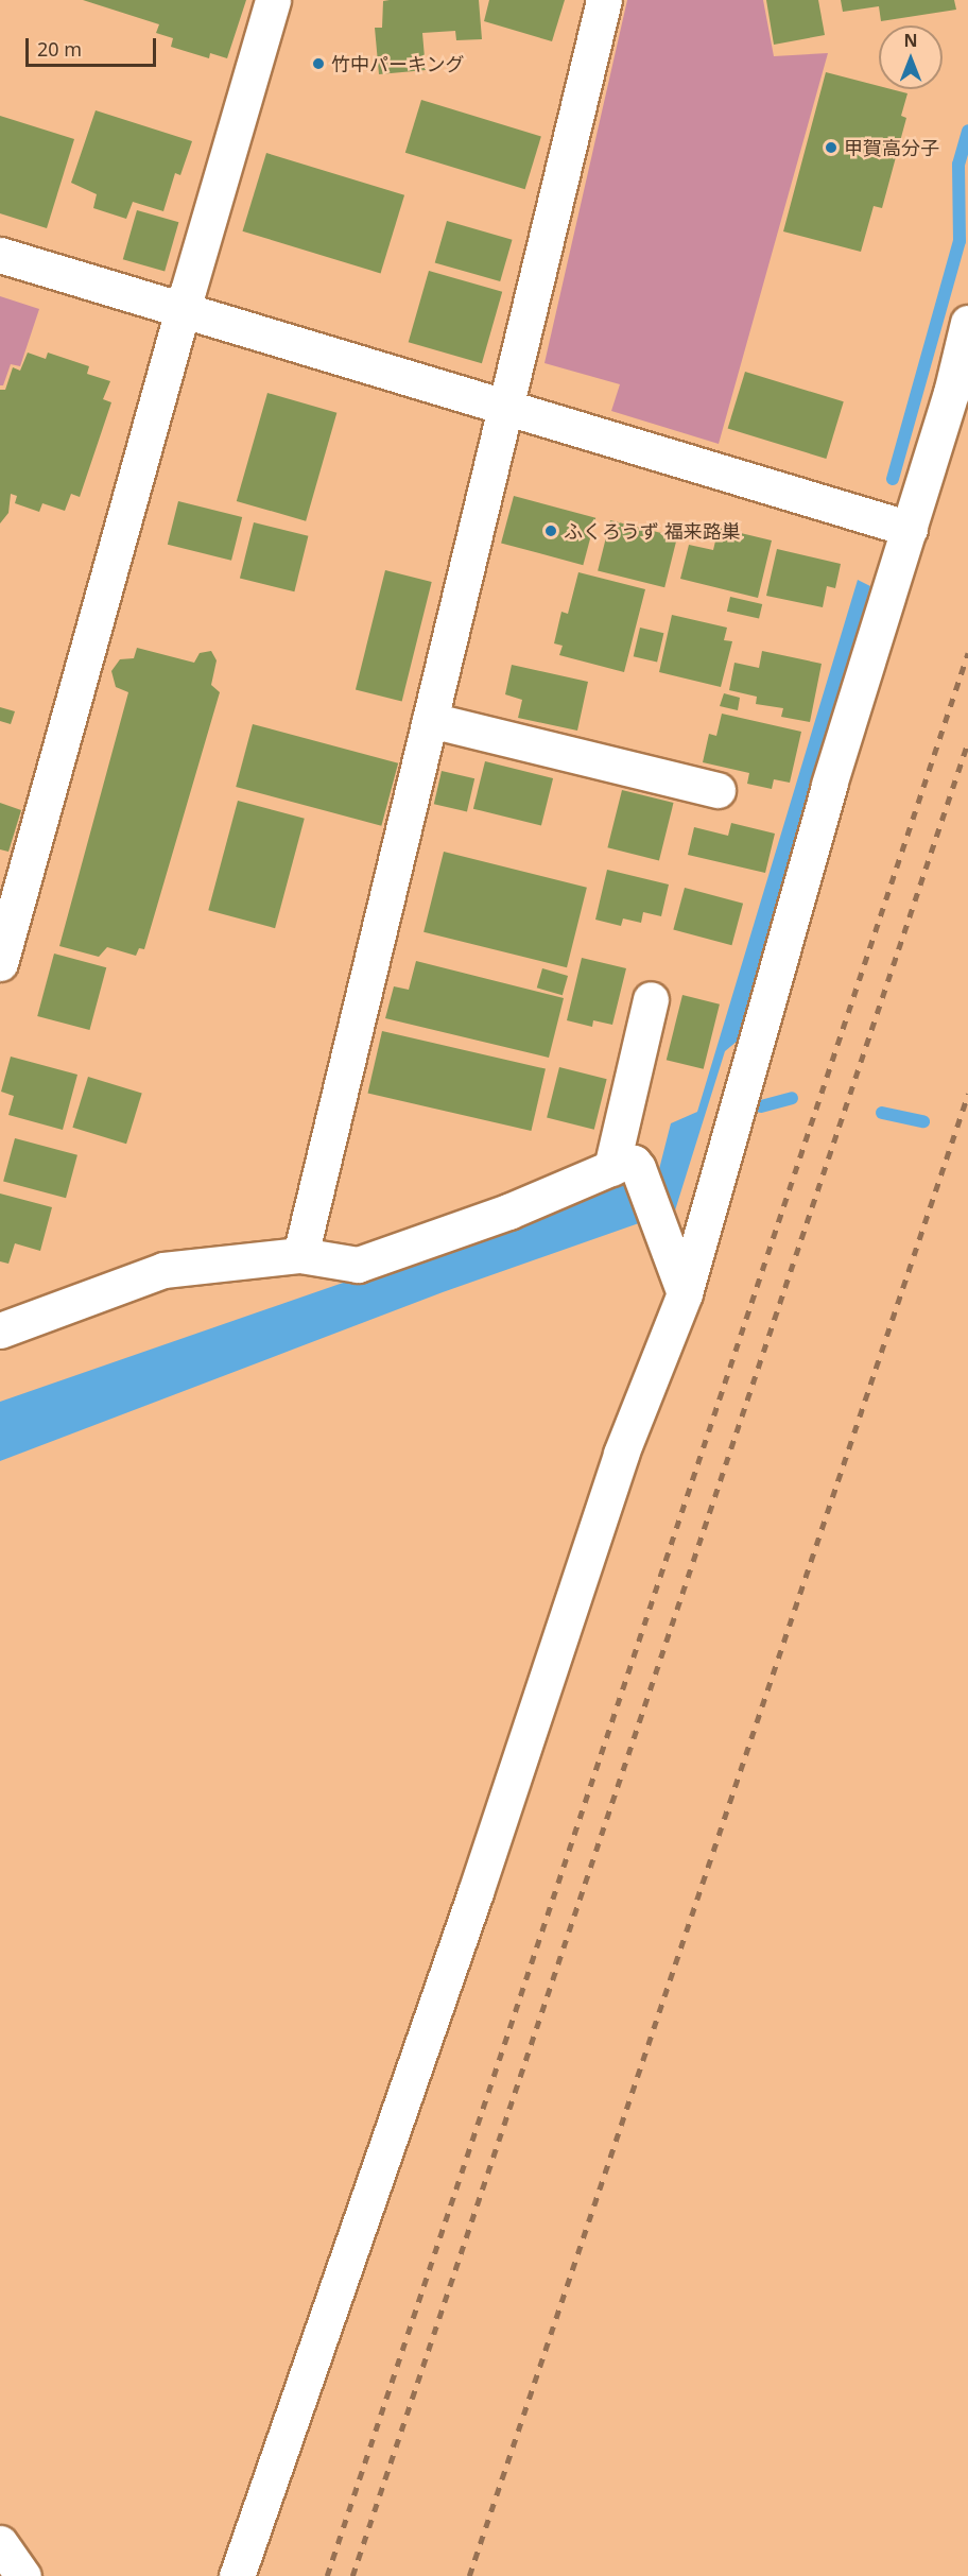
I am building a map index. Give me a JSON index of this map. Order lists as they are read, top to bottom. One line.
{"places":["竹中パーキング","甲賀高分子","ふくろうず 福来路巣"],"scale_bar":"20 m","north":"top"}
